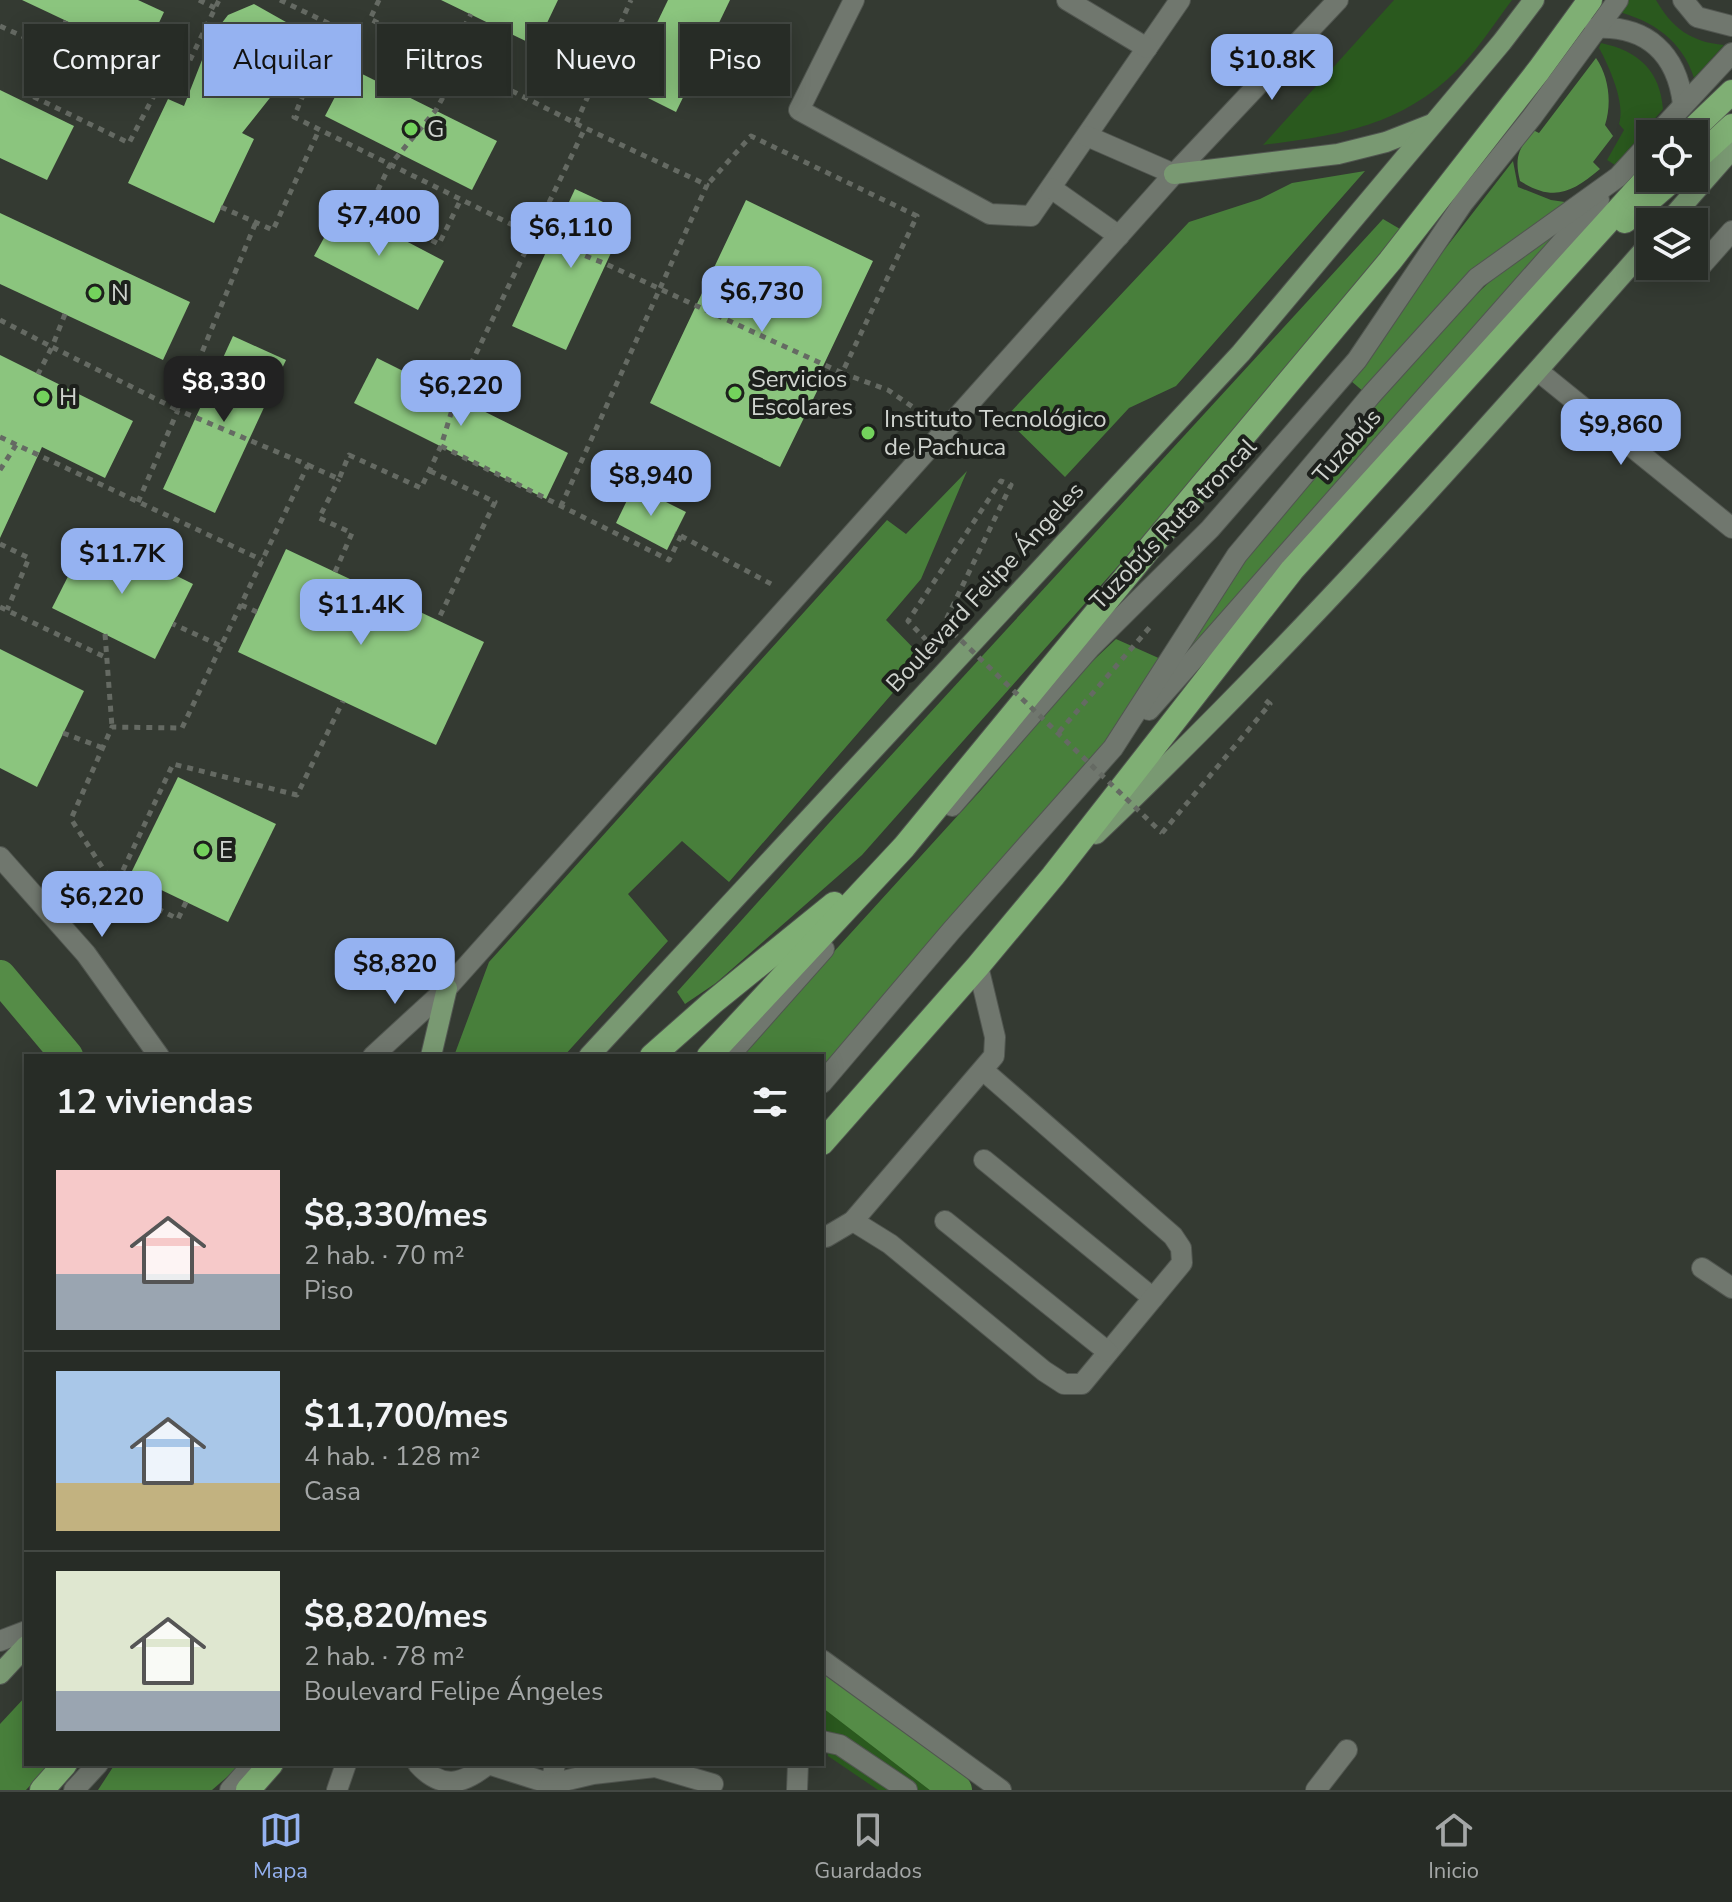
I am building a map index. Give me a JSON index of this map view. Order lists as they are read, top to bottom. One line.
{"streets":{"main road":["Boulevard Felipe Ángeles"],"street":["Tuzobús","Tuzobús Ruta troncal"]},"places":["G","N","Servicios Escolares","H","Instituto Tecnológico de Pachuca","E"],"page":{"chip":["Comprar","Alquilar","Filtros","Nuevo","Piso"],"price":["$10.8K","$7,400","$6,110","$6,730","$8,330","$6,220","$9,860","$8,940","$11.7K","$11.4K","$6,220","$8,820"],"heading":"12 viviendas","list":[{"name":"$8,330/mes","note":"2 hab. · 70 m² · Piso"},{"name":"$11,700/mes","note":"4 hab. · 128 m² · Casa"},{"name":"$8,820/mes","note":"2 hab. · 78 m² · Boulevard Felipe Ángeles"}],"tabs":["Mapa","Guardados","Inicio"]}}
